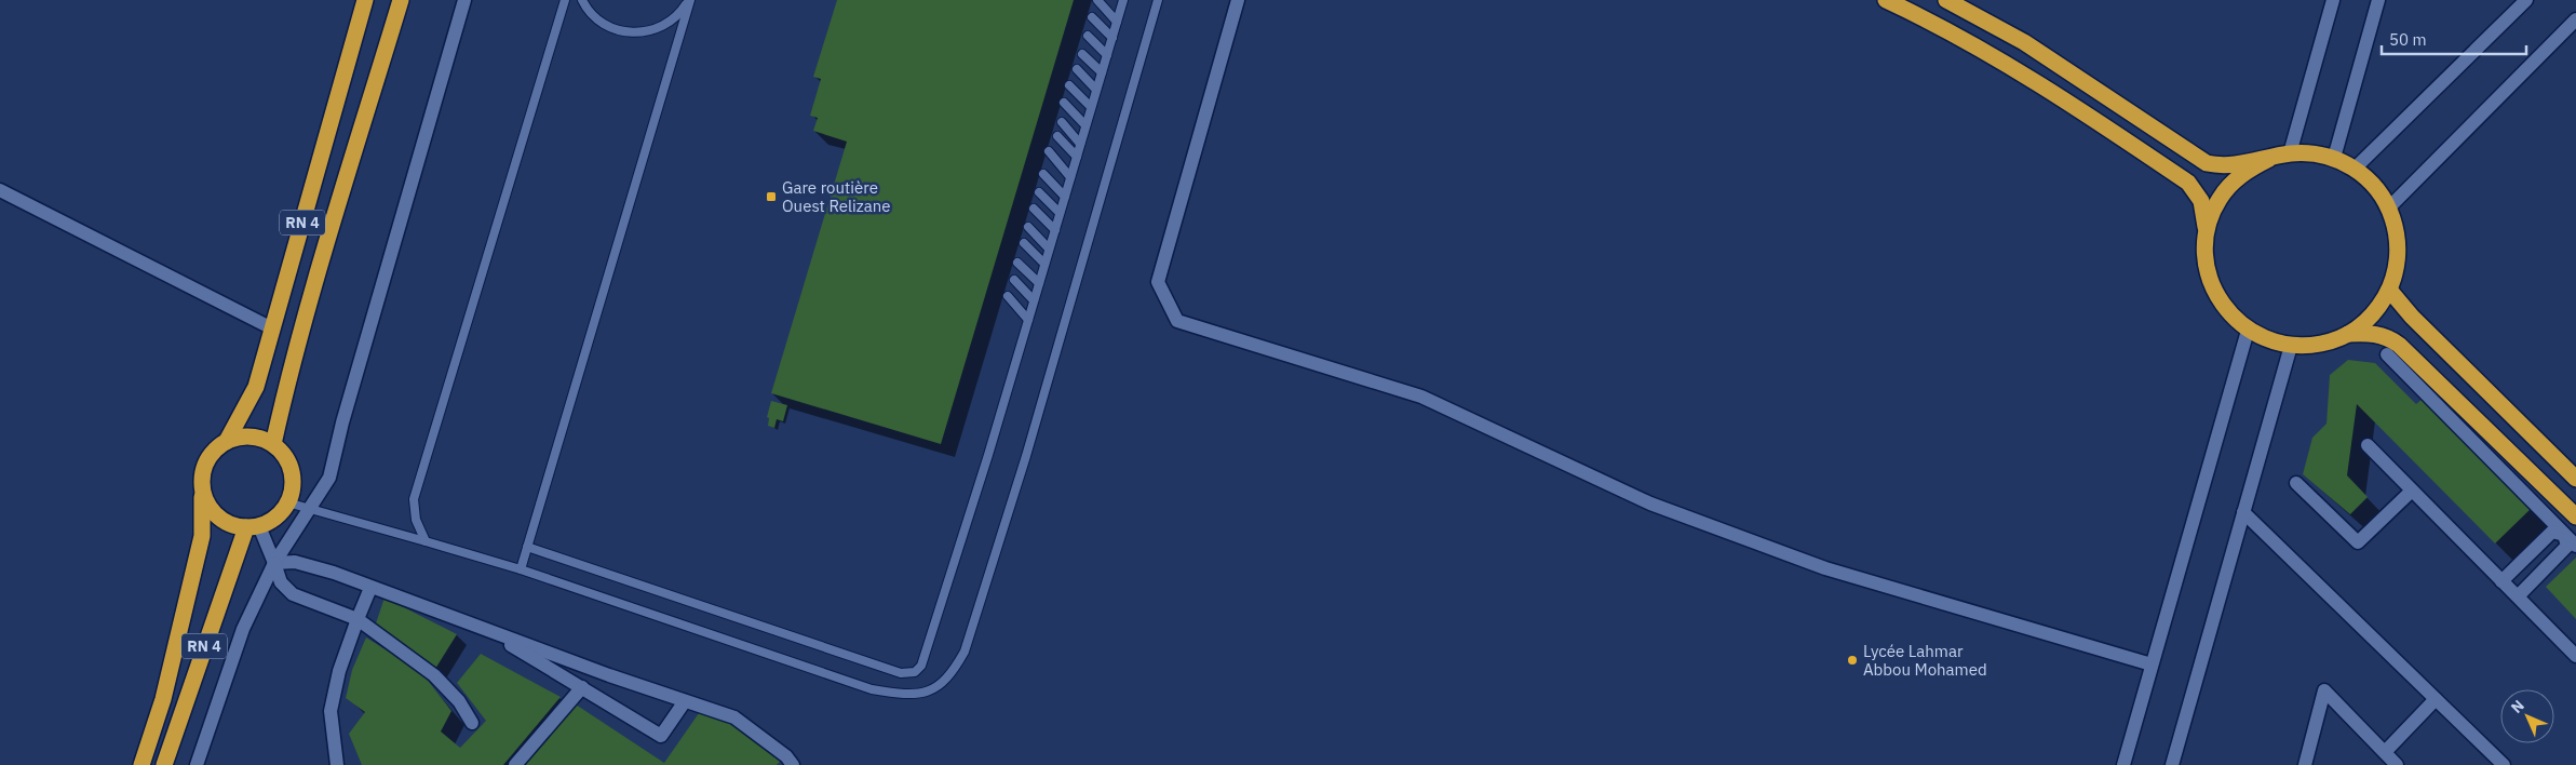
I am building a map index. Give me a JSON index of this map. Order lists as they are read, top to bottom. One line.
{"streets":{"highway":["RN 4"]},"places":{"transit":["Gare routière Ouest Relizane"],"other":["Lycée Lahmar Abbou Mohamed"]},"scale_bar":"50 m","north":"top left"}
